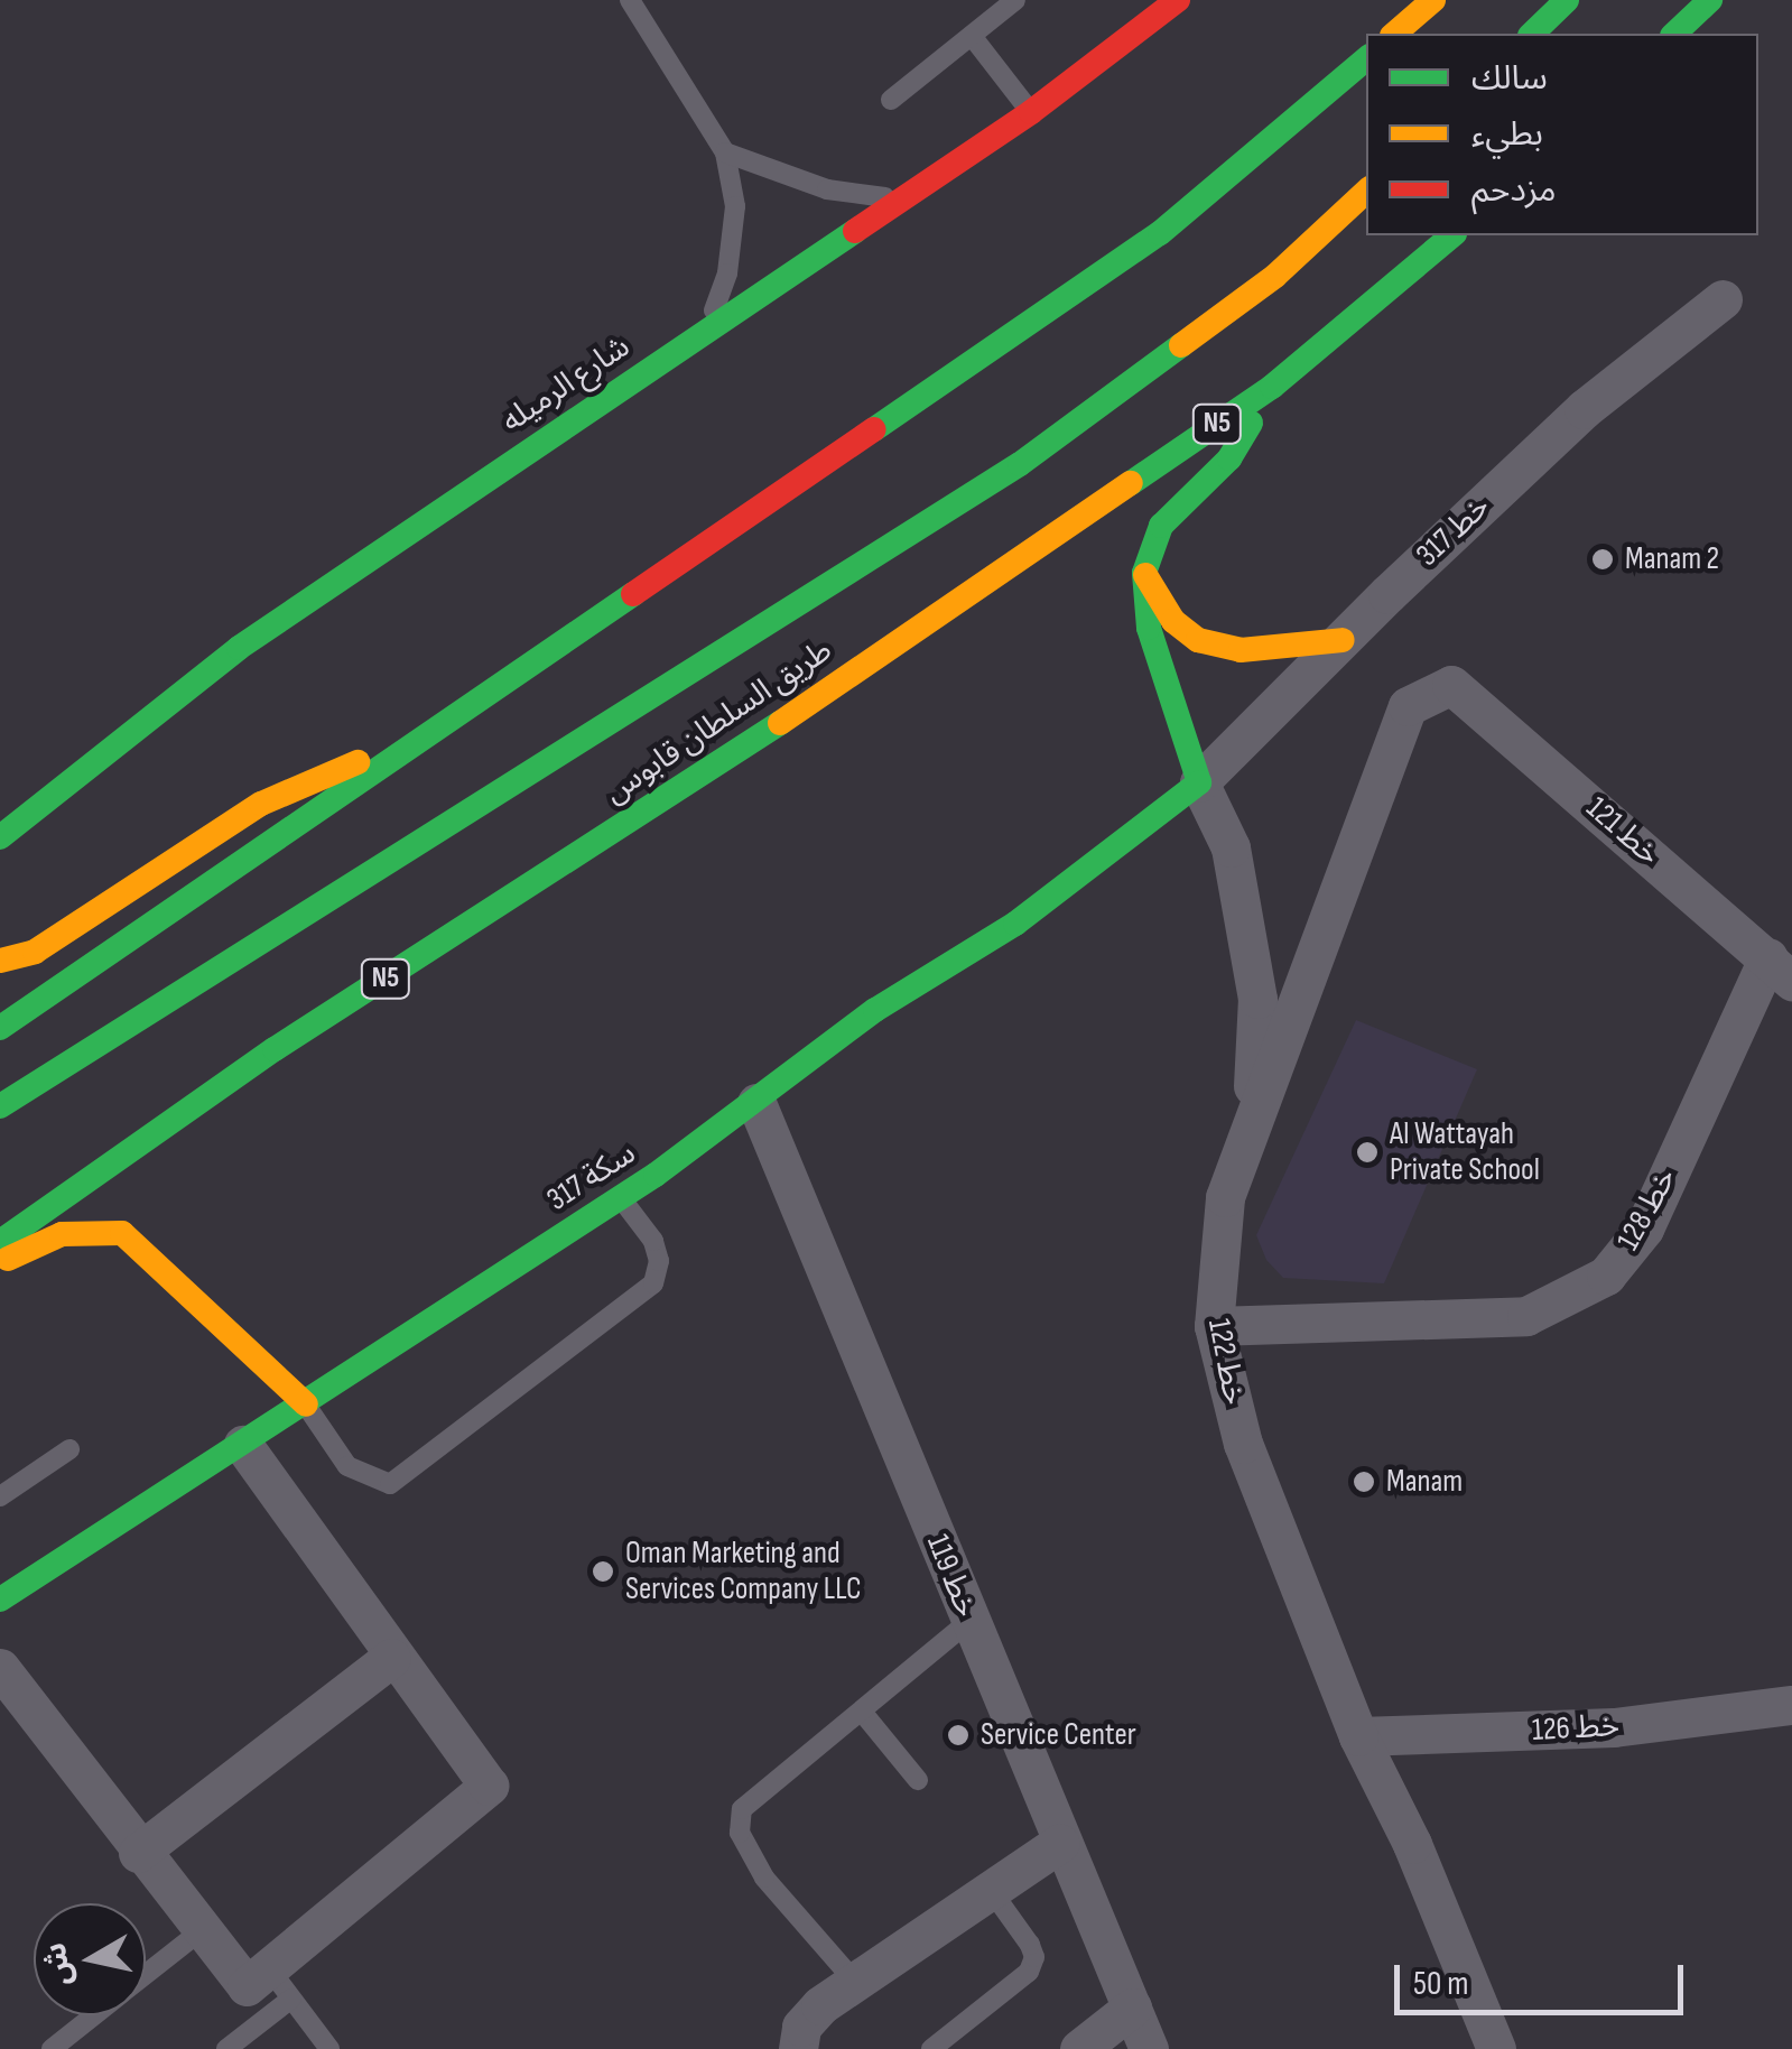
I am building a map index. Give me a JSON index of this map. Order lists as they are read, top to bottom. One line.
{"streets":{"main road":["شارع الرميله","N5","طريق السلطان قابوس","سكة 317"],"street":["خط 317","خط 121","خط 128","خط 122","خط 119","خط 126"]},"crossings":[["خط 317","سكة 317"],["خط 121","خط 128"],["خط 121","خط 122"],["سكة 317","خط 119"],["خط 128","خط 122"],["خط 122","خط 126"]],"places":["Manam 2","Al Wattayah Private School","Manam","Oman Marketing and Services Company LLC","Service Center"],"legend":["سالك","بطيء","مزدحم"],"scale_bar":"50 m","north":"left"}
